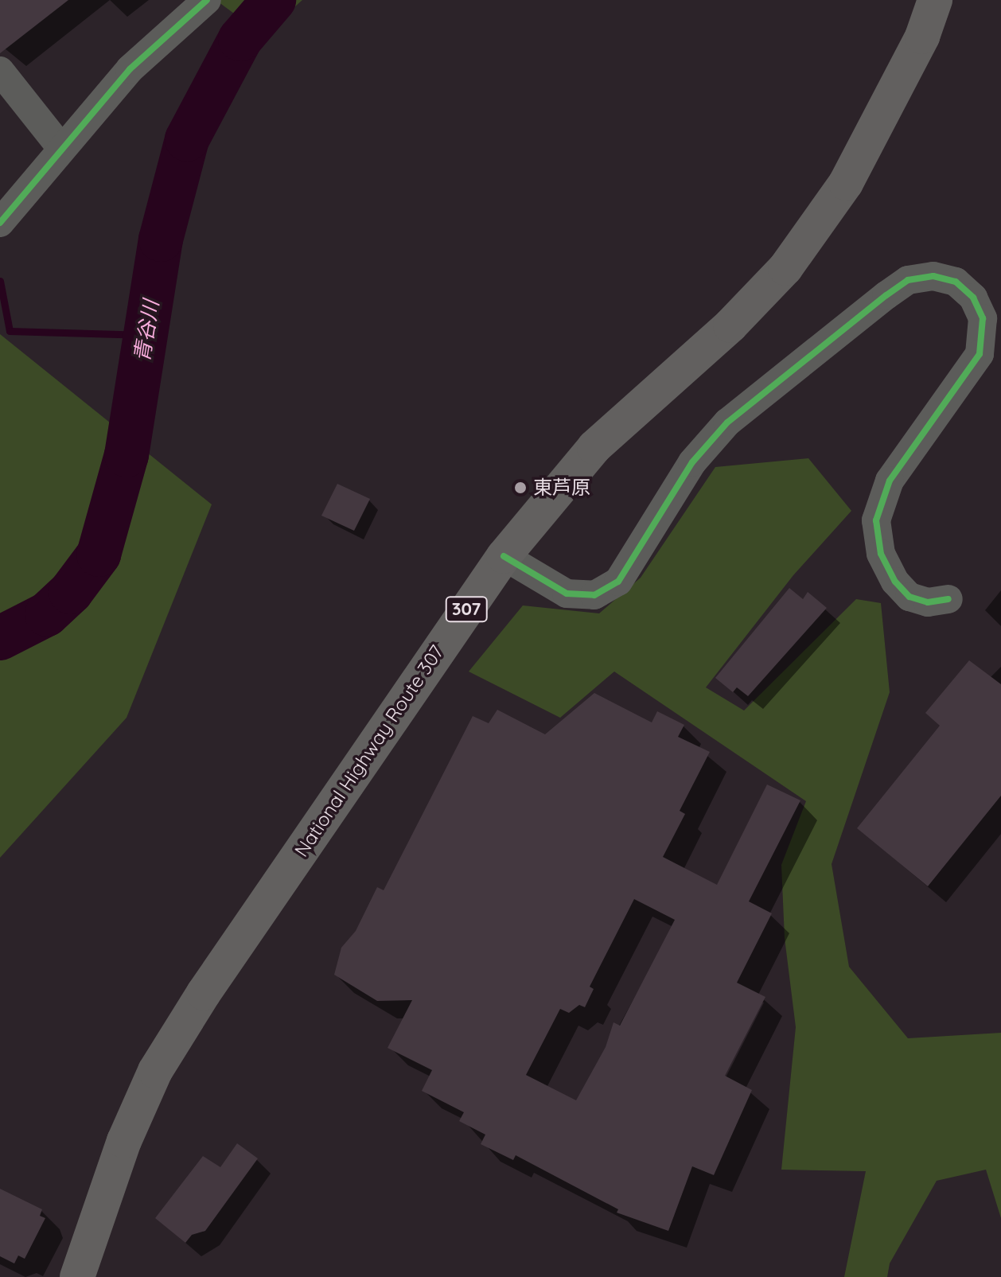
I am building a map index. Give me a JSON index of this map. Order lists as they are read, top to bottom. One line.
{"streets":{"highway":["307","National Highway Route 307"]},"water":["青谷川"],"places":["東芦原"]}
